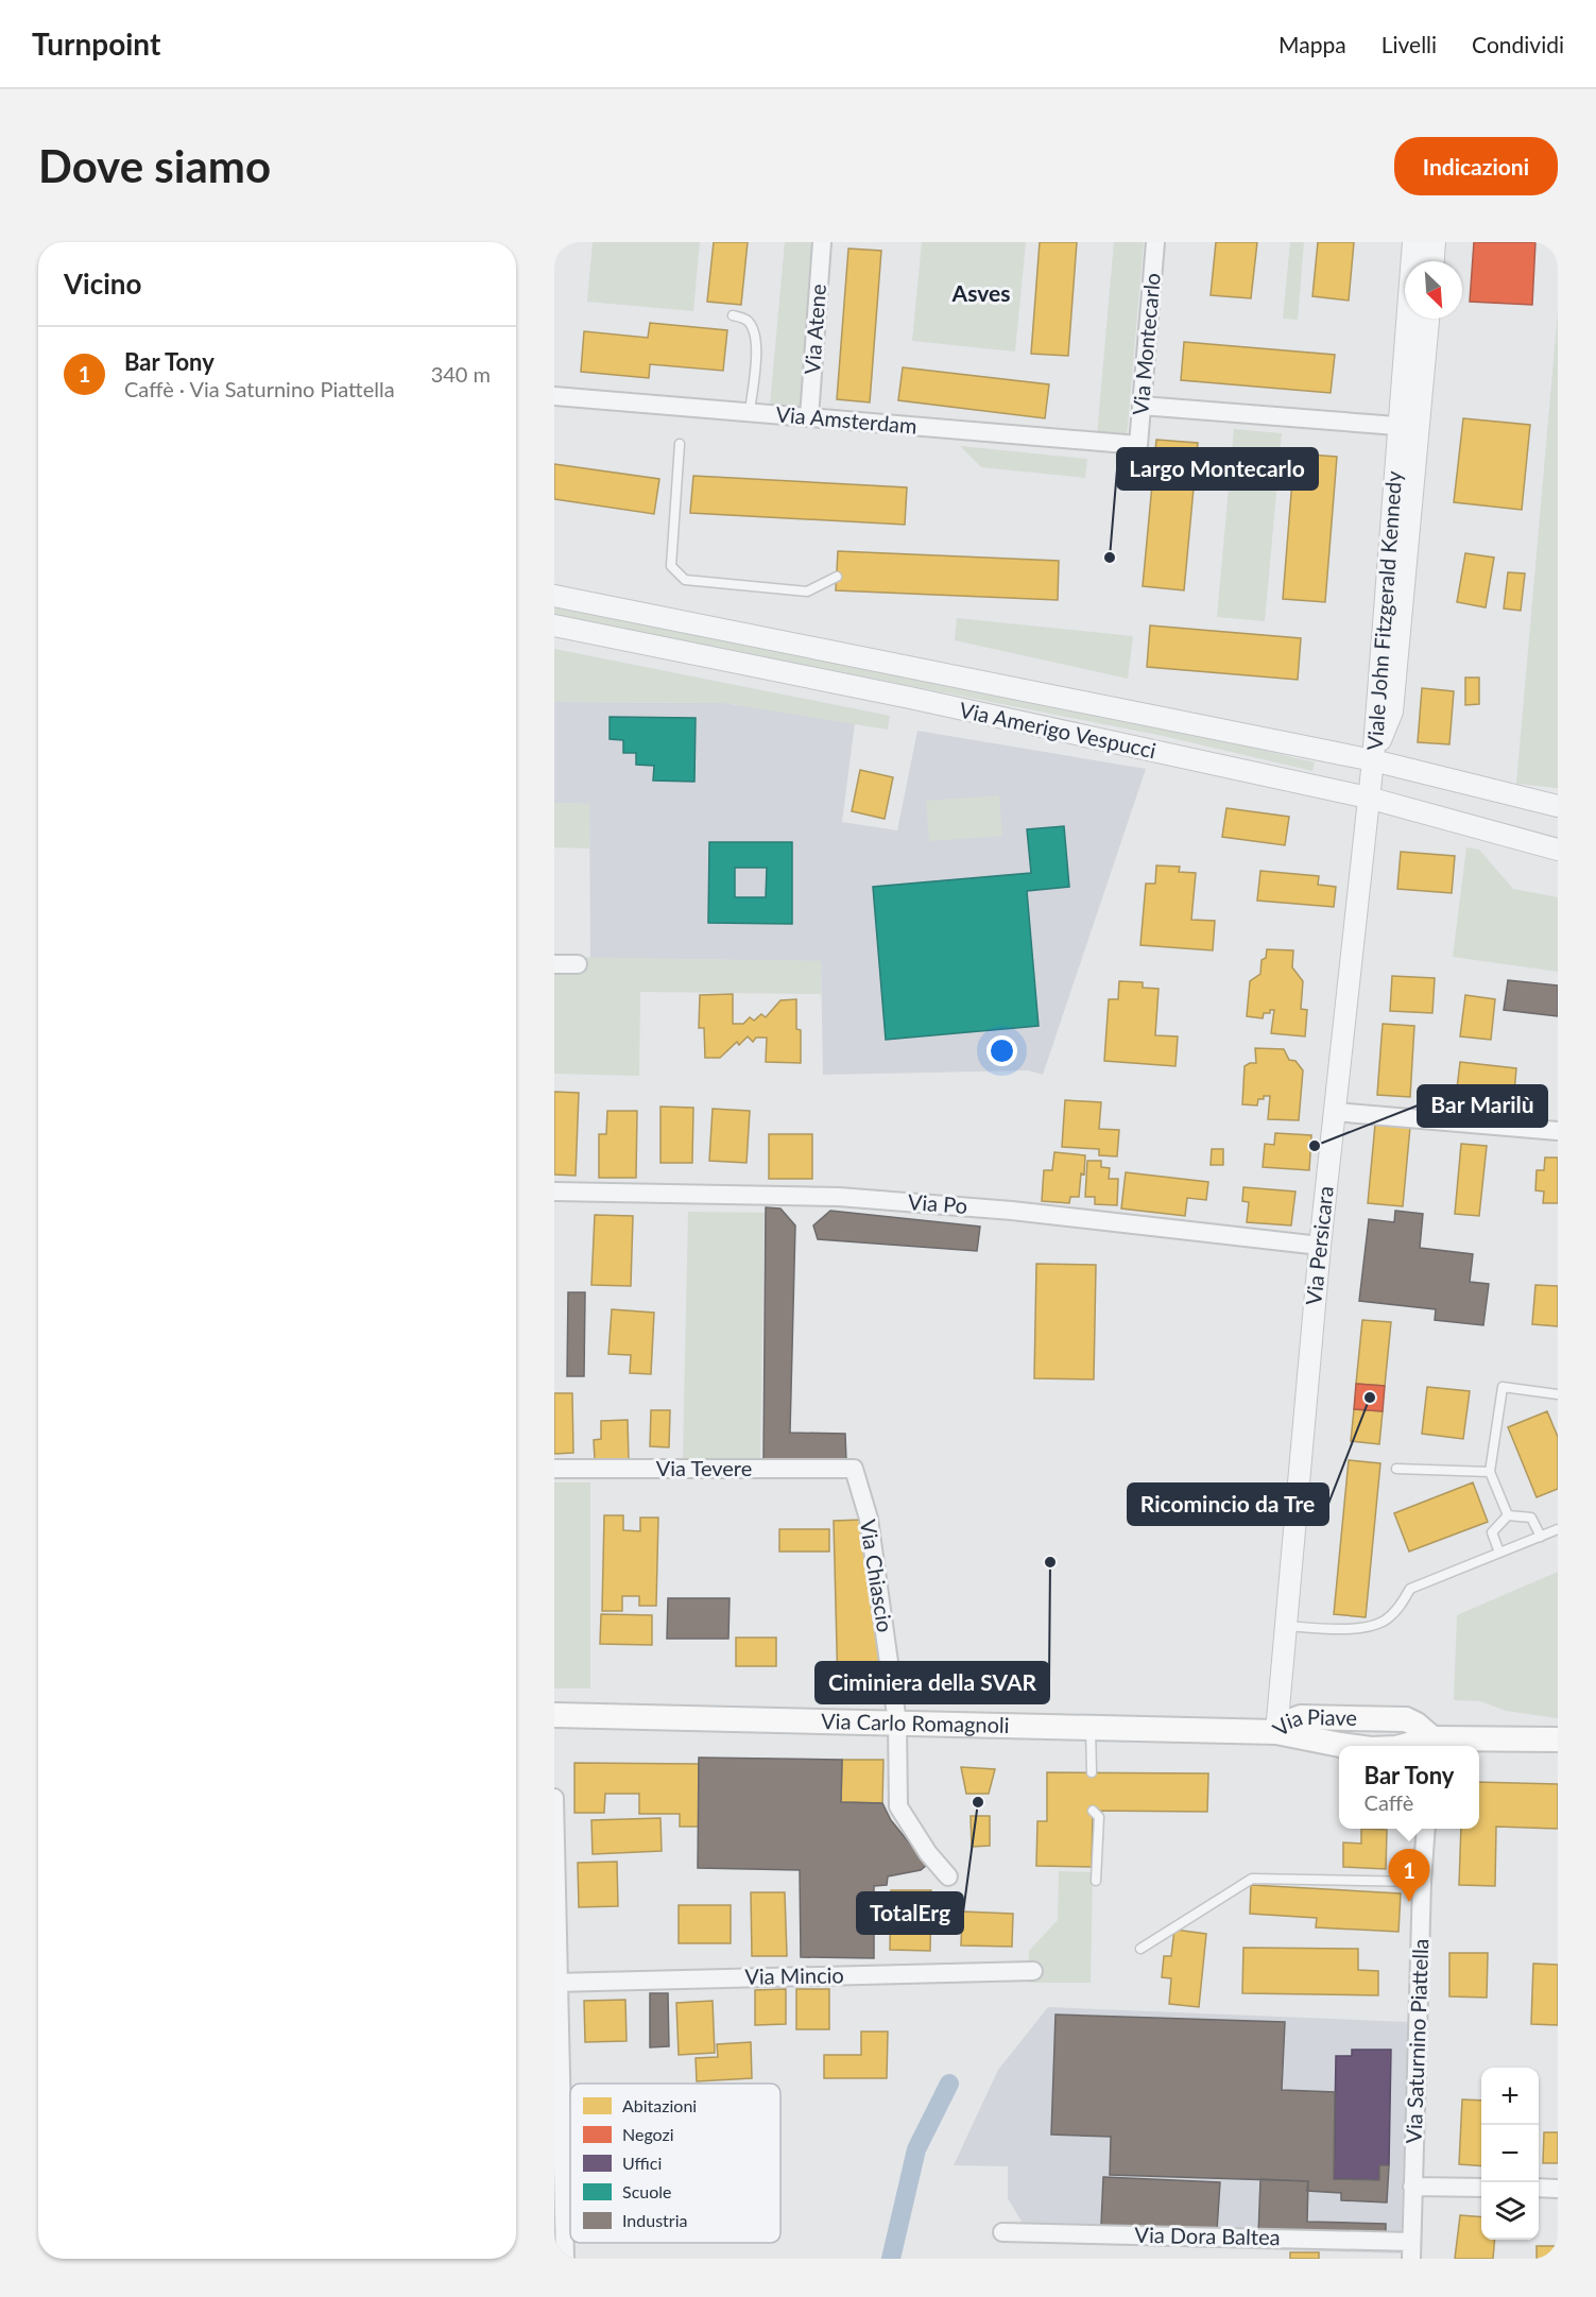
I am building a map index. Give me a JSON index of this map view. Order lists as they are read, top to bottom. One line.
{"streets":{"main road":["Via Carlo Romagnoli","Via Piave"],"street":["Via Atene","Via Montecarlo","Via Amsterdam","Viale John Fitzgerald Kennedy","Via Amerigo Vespucci","Via Po","Via Persicara","Via Tevere","Via Chiascio","Via Mincio","Via Saturnino Piattella","Via Dora Baltea"]},"crossings":[["Via Atene","Via Amsterdam"],["Via Montecarlo","Via Amsterdam"],["Viale John Fitzgerald Kennedy","Via Amerigo Vespucci"],["Viale John Fitzgerald Kennedy","Via Persicara"],["Via Amerigo Vespucci","Via Persicara"],["Via Po","Via Persicara"],["Via Persicara","Via Carlo Romagnoli"],["Via Persicara","Via Piave"],["Via Tevere","Via Chiascio"],["Via Chiascio","Via Carlo Romagnoli"],["Via Carlo Romagnoli","Via Piave"],["Via Saturnino Piattella","Via Dora Baltea"]],"districts":["Asves"],"places":["Largo Montecarlo","Bar Marilù","Ricomincio da Tre","Ciminiera della SVAR","TotalErg"],"legend":["Abitazioni","Negozi","Uffici","Scuole","Industria"],"north":"bottom right","page":{"header":"Turnpoint","nav":["Mappa","Livelli","Condividi"],"buttons":"Indicazioni","title":"Dove siamo","heading":"Vicino","list":[{"mark":"1","name":"Bar Tony","note":"Caffè · Via Saturnino Piattella","value":"340 m"}],"popup":["Bar Tony","Caffè"],"pins":"1","map_buttons":["+","−"]}}
